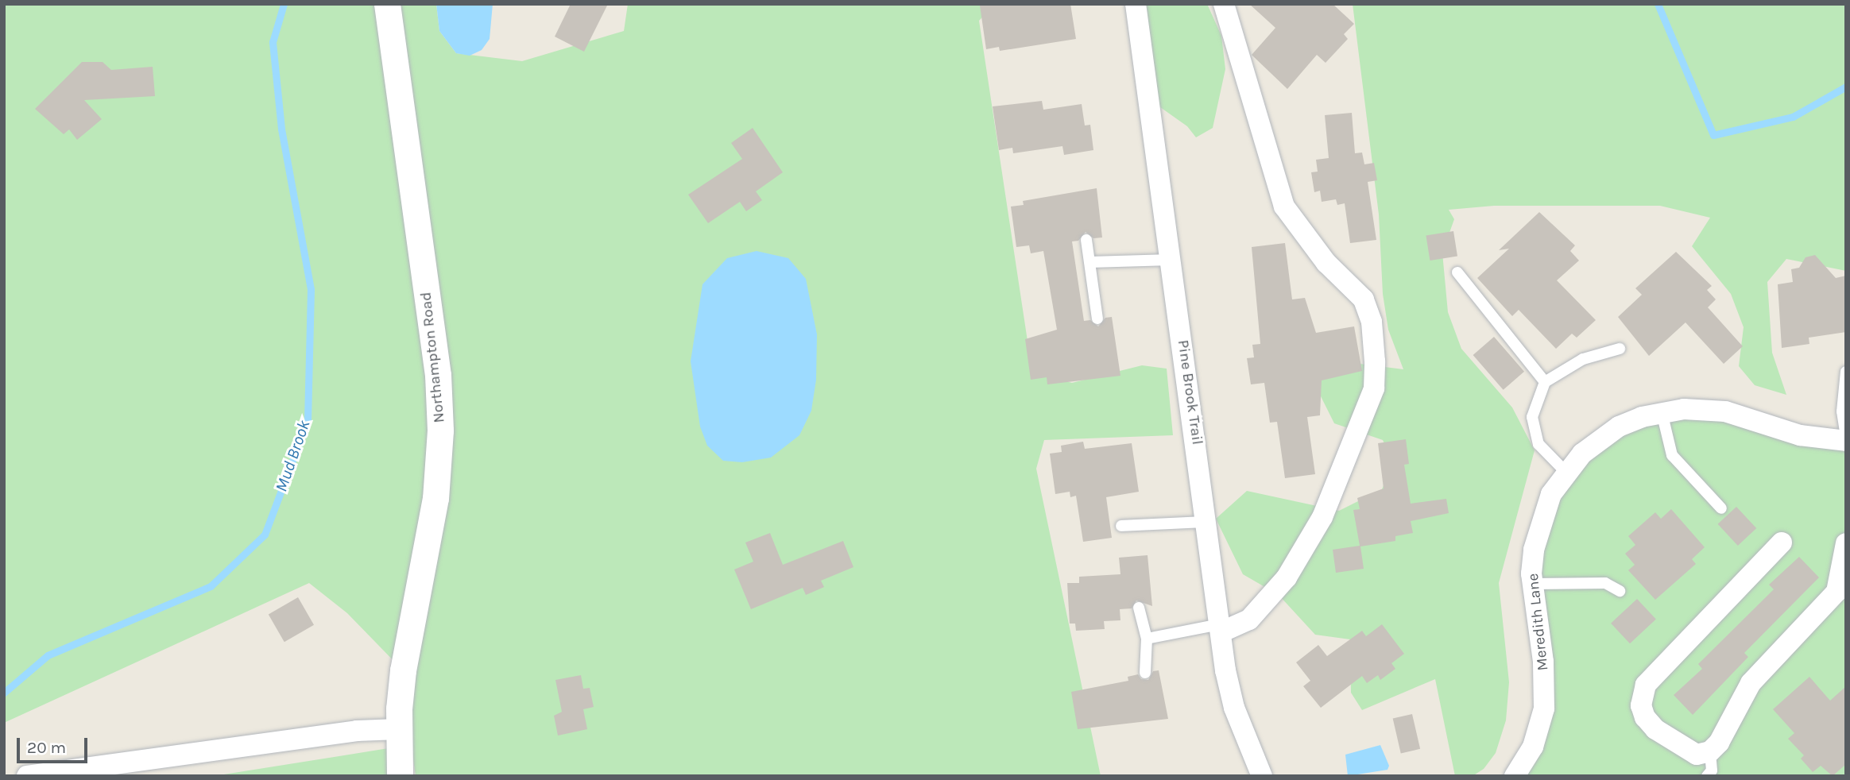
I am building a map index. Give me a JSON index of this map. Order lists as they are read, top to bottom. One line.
{"streets":{"street":["Northampton Road","Pine Brook Trail","Meredith Lane"]},"water":["Mud Brook"],"scale_bar":"20 m"}
